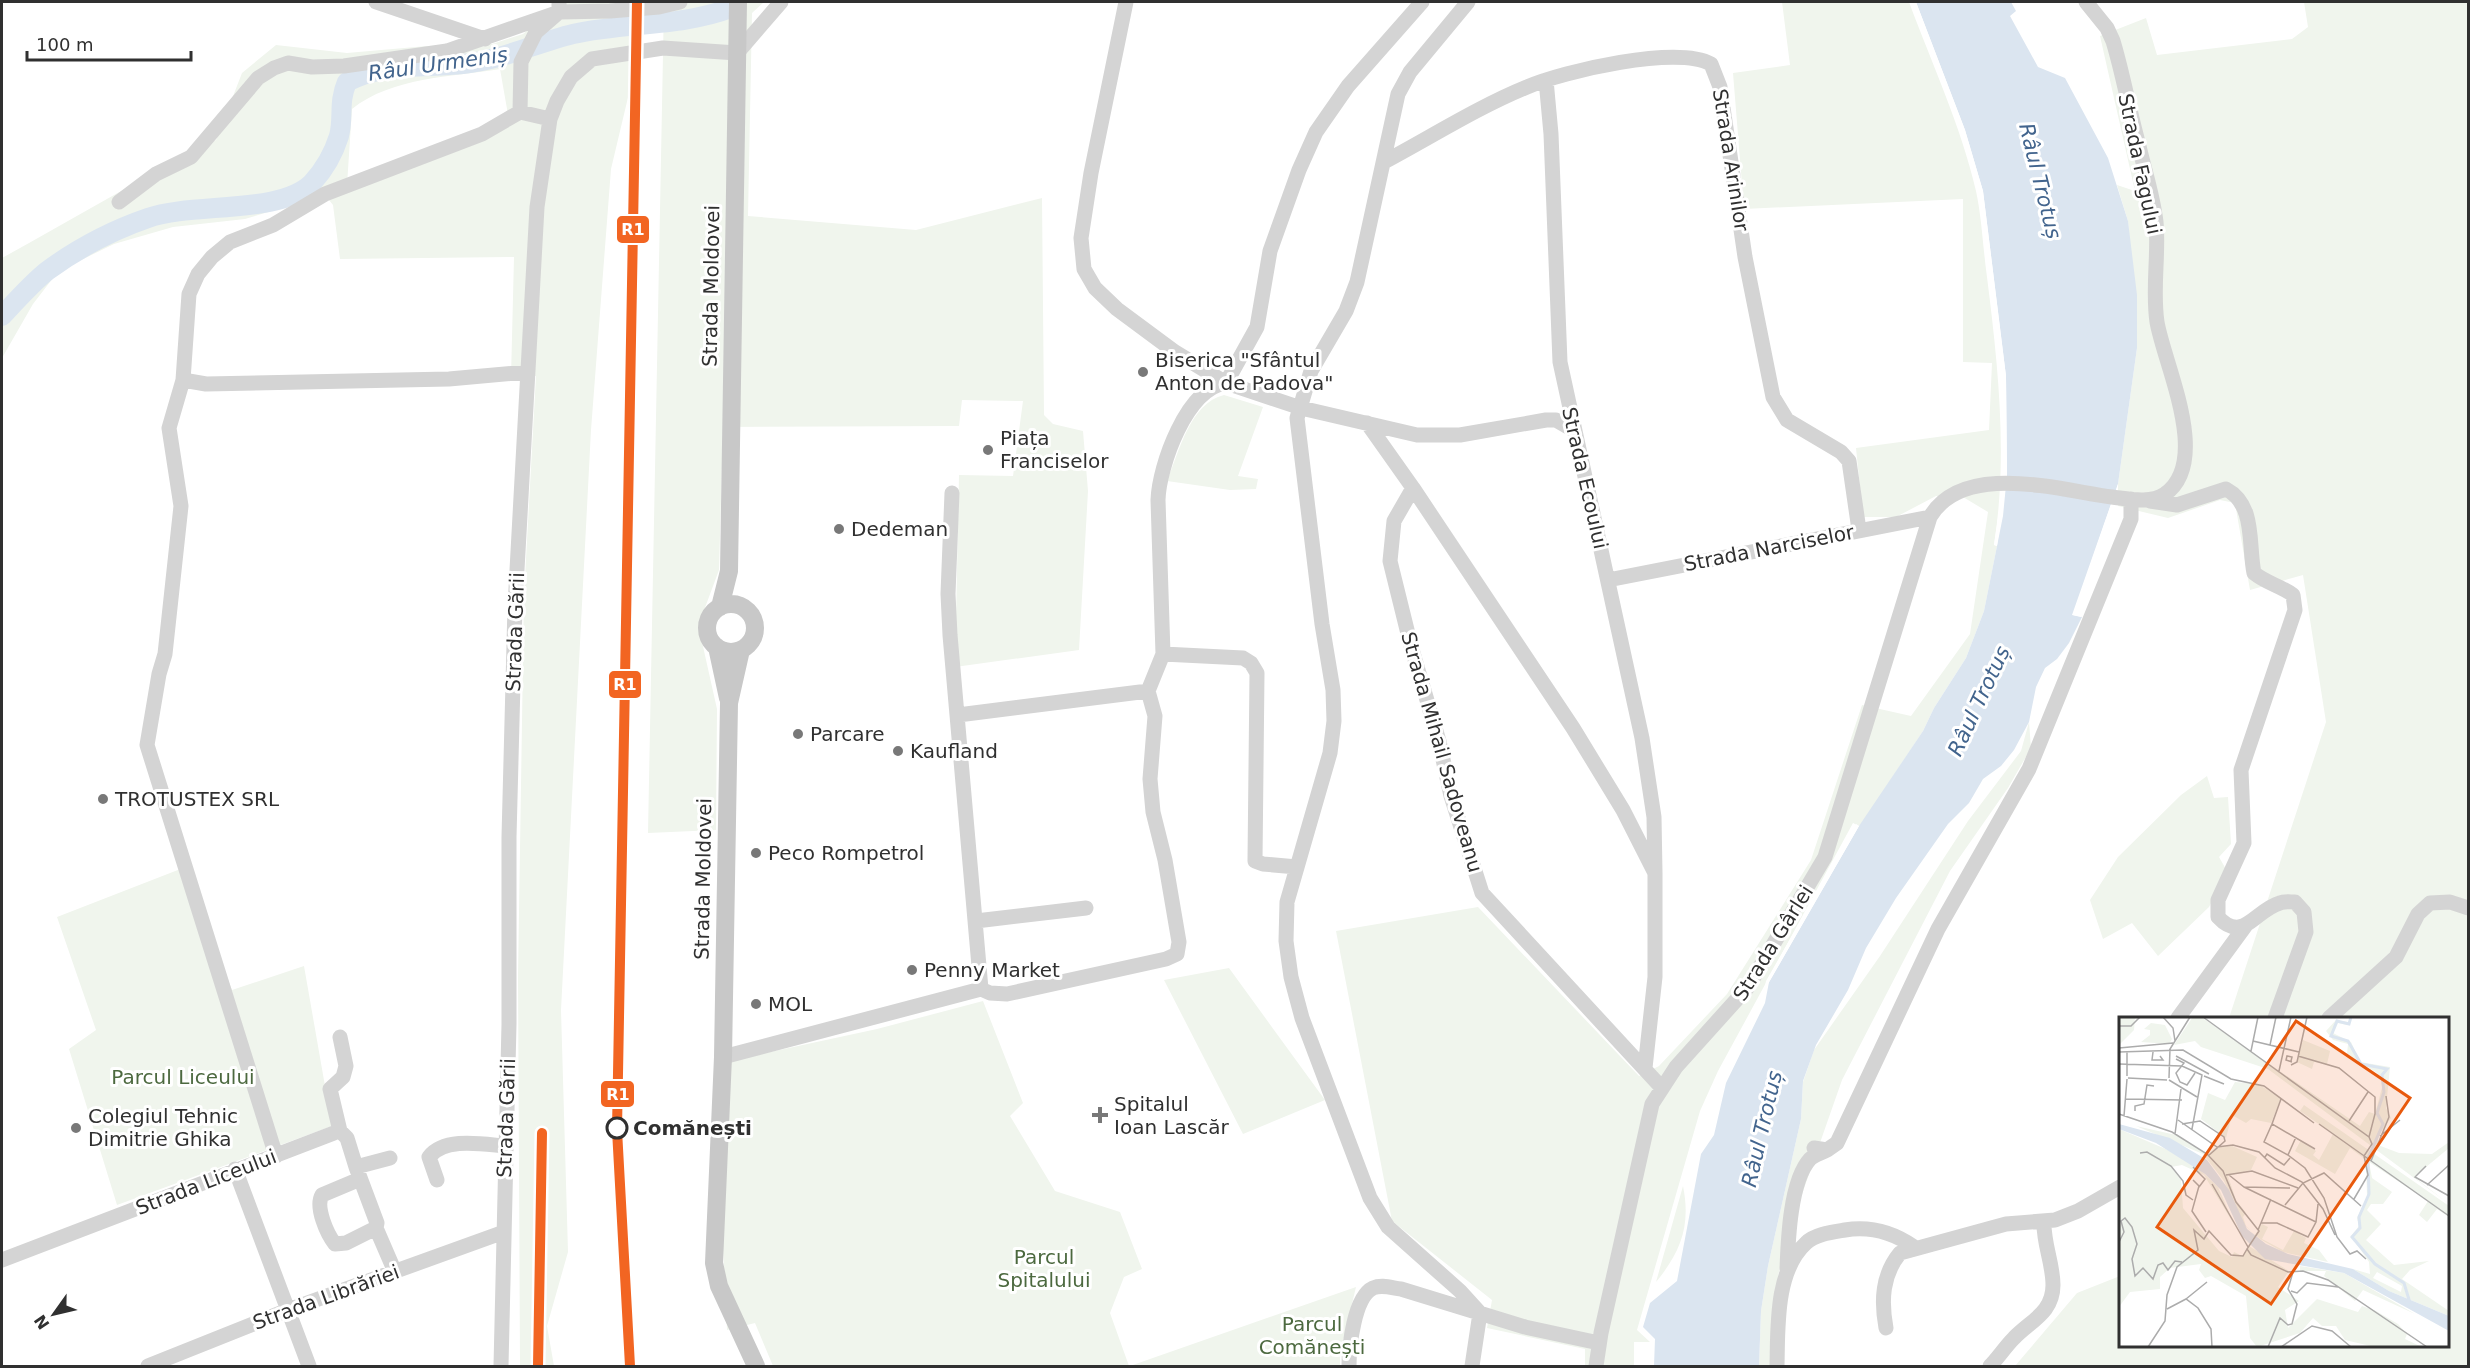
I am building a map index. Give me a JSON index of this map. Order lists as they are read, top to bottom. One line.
{"streets":{"main road":["Strada Moldovei"],"street":["Strada Arinilor","Strada Fagului","Strada Ecoului","Strada Narciselor","Strada Gării","Strada Mihail Sadoveanu","Strada Gârlei","Strada Liceului","Strada Librăriei"]},"crossings":[["Strada Arinilor","Strada Ecoului"],["Strada Arinilor","Strada Narciselor"],["Strada Moldovei","Strada Gării"],["Strada Ecoului","Strada Narciselor"],["Strada Narciselor","Strada Gârlei"],["Strada Gării","Strada Librăriei"],["Strada Mihail Sadoveanu","Strada Gârlei"]],"water":["Râul Urmeniș","Râul Trotuș"],"parks":["Parcul Liceului","Parcul Spitalului","Parcul Comănești"],"places":{"other":["Biserica \"Sfântul Anton de Padova\"","Piața Franciselor","Dedeman","Parcare","Kaufland","TROTUSTEX SRL","Peco Rompetrol","Penny Market","MOL","Colegiul Tehnic Dimitrie Ghika","Comănești"],"health":["Spitalul Ioan Lascăr"]},"lines":["transit line R1"],"scale_bar":"100 m","north":"bottom left"}
